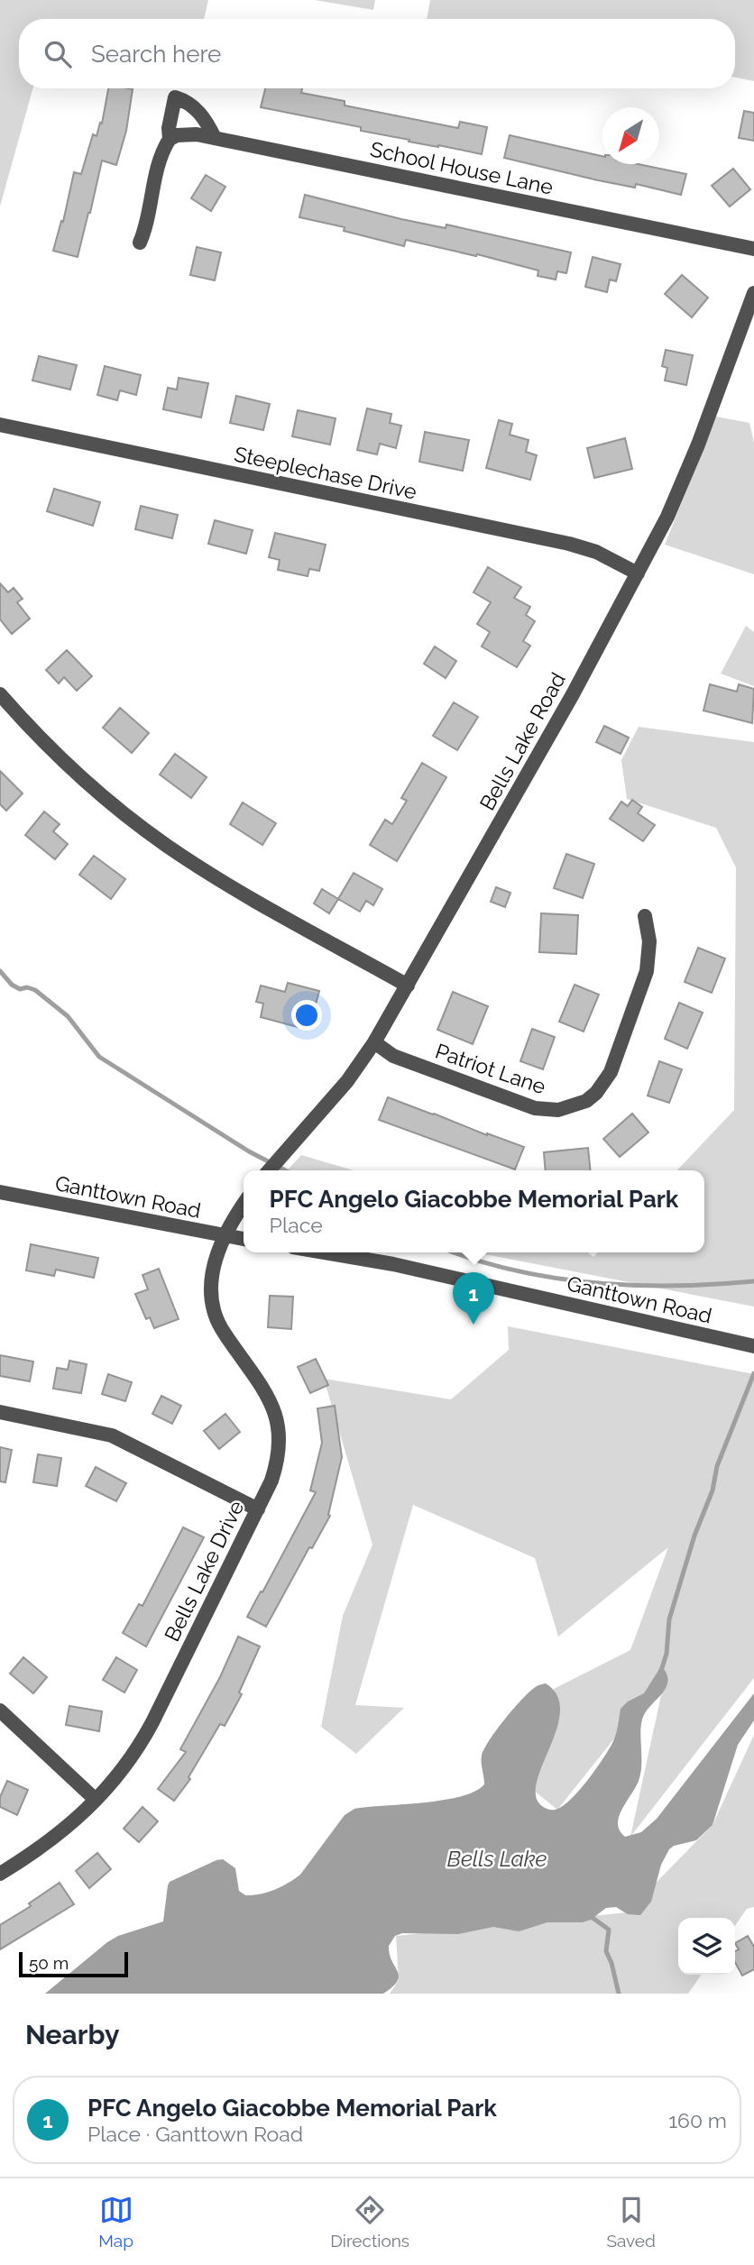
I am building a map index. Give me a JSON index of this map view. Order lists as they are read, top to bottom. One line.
{"streets":{"street":["School House Lane","Steeplechase Drive","Bells Lake Road","Patriot Lane","Ganttown Road","Bells Lake Drive"]},"crossings":[["Steeplechase Drive","Bells Lake Road"],["Bells Lake Road","Patriot Lane"],["Ganttown Road","Bells Lake Drive"]],"water":["Bells Lake"],"scale_bar":"50 m","north":"bottom left","page":{"search":"Search here","popup":["PFC Angelo Giacobbe Memorial Park","Place"],"pins":"1","scale":"50 m","heading":"Nearby","list":[{"mark":"1","name":"PFC Angelo Giacobbe Memorial Park","note":"Place · Ganttown Road","value":"160 m"}],"nav":["Map","Directions","Saved"]}}
